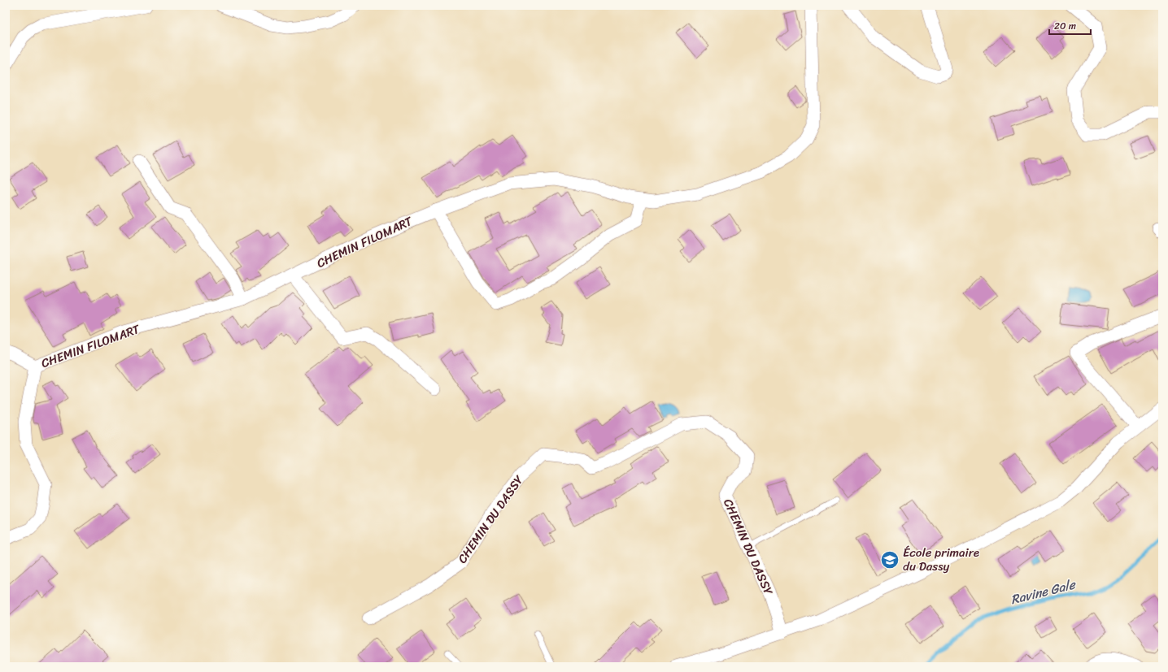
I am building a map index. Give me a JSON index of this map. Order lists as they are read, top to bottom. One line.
{"streets":{"street":["CHEMIN FILOMART","CHEMIN DU DASSY"]},"water":["Ravine Gale"],"places":{"school or university":["École primaire du Dassy"]},"scale_bar":"20 m"}
